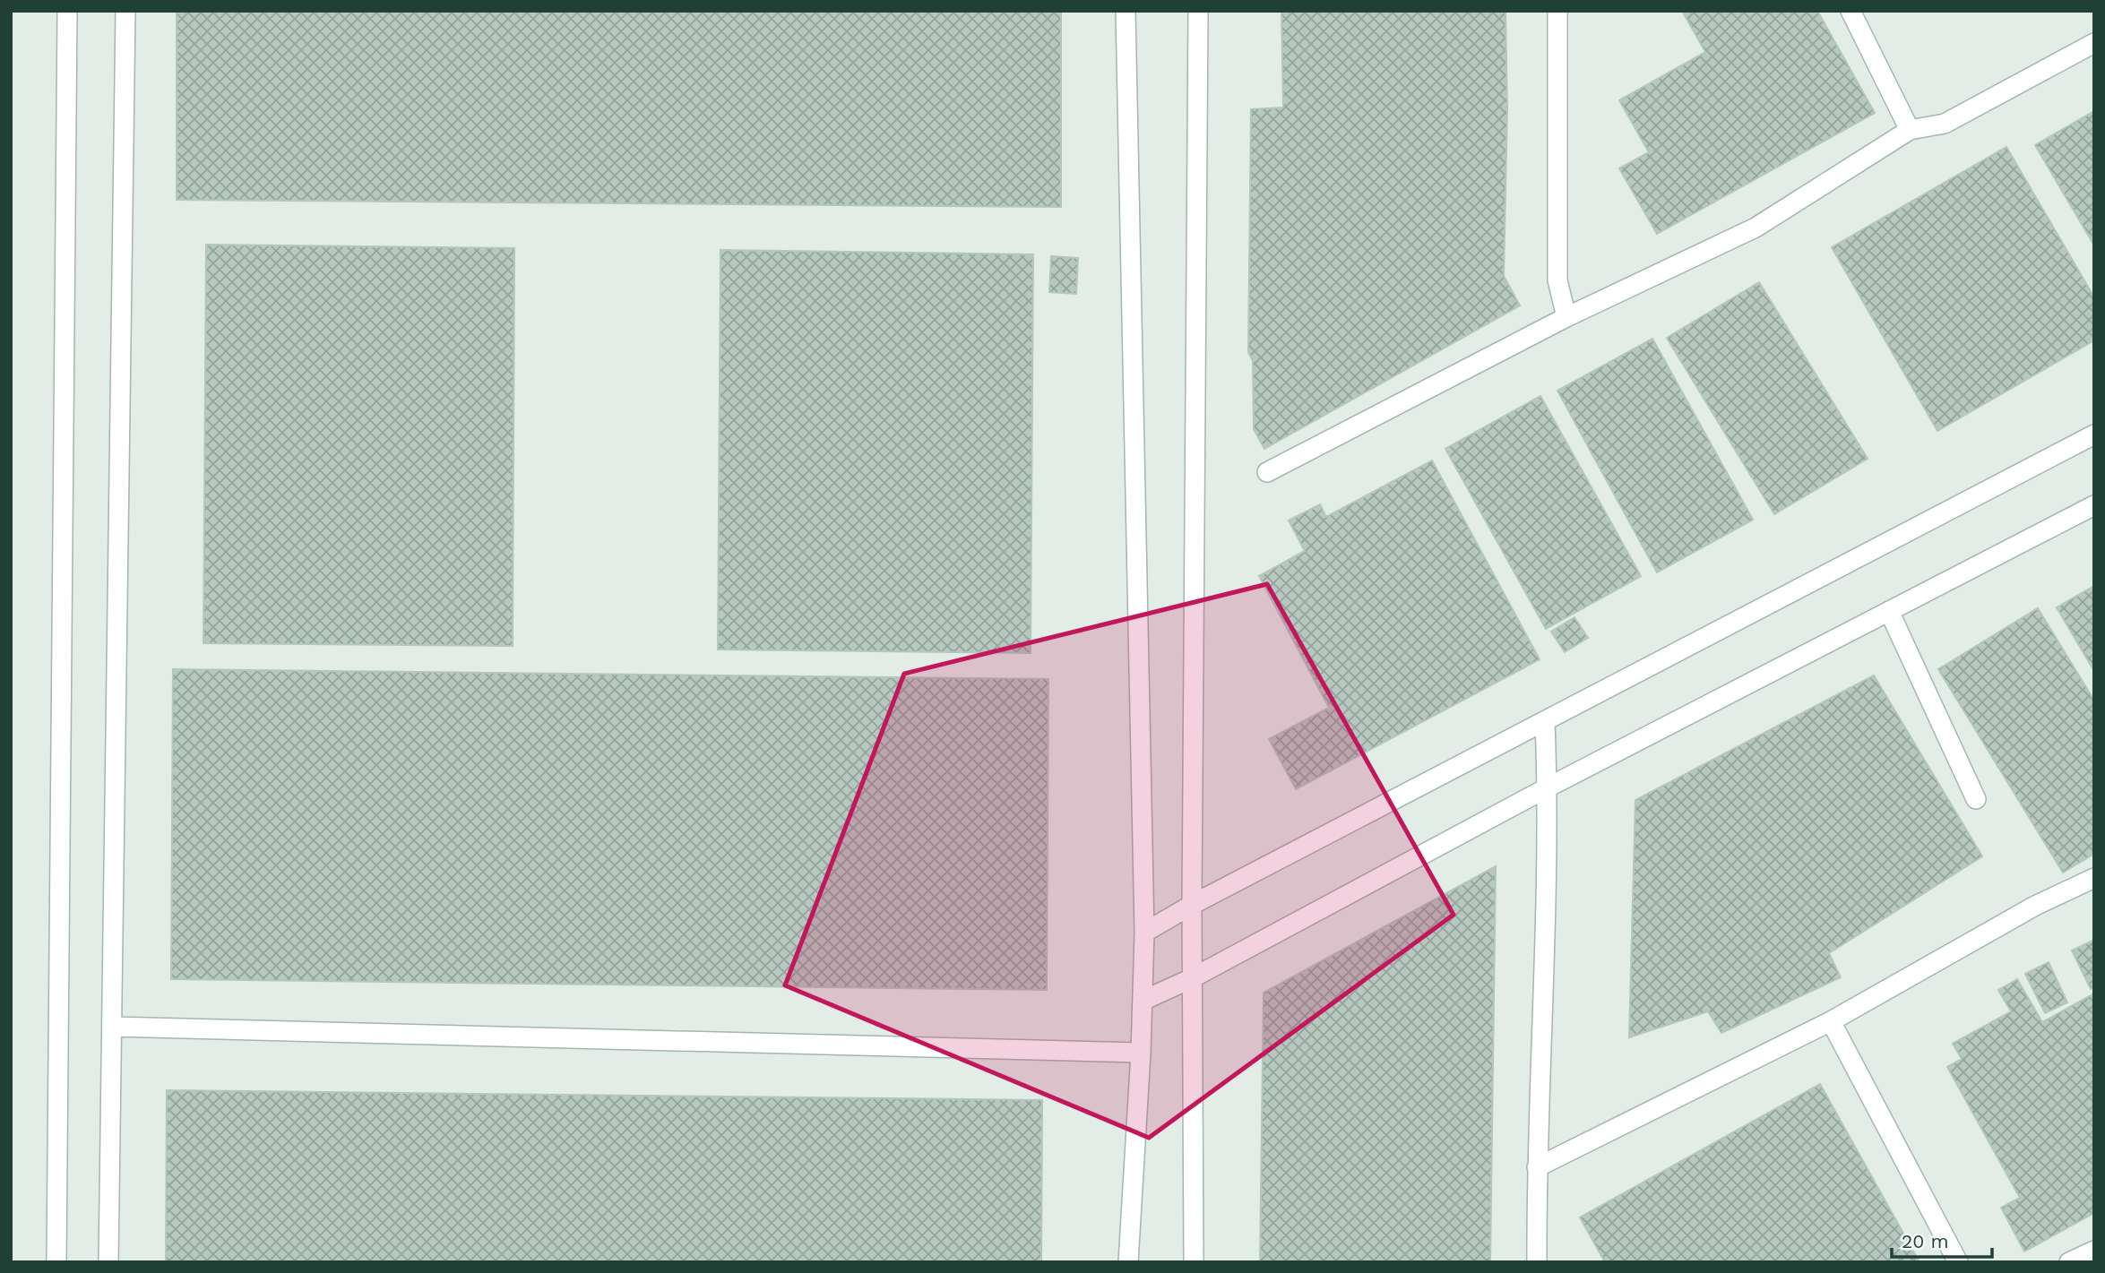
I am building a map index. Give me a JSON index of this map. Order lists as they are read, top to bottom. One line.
{"scale_bar":"20 m"}
